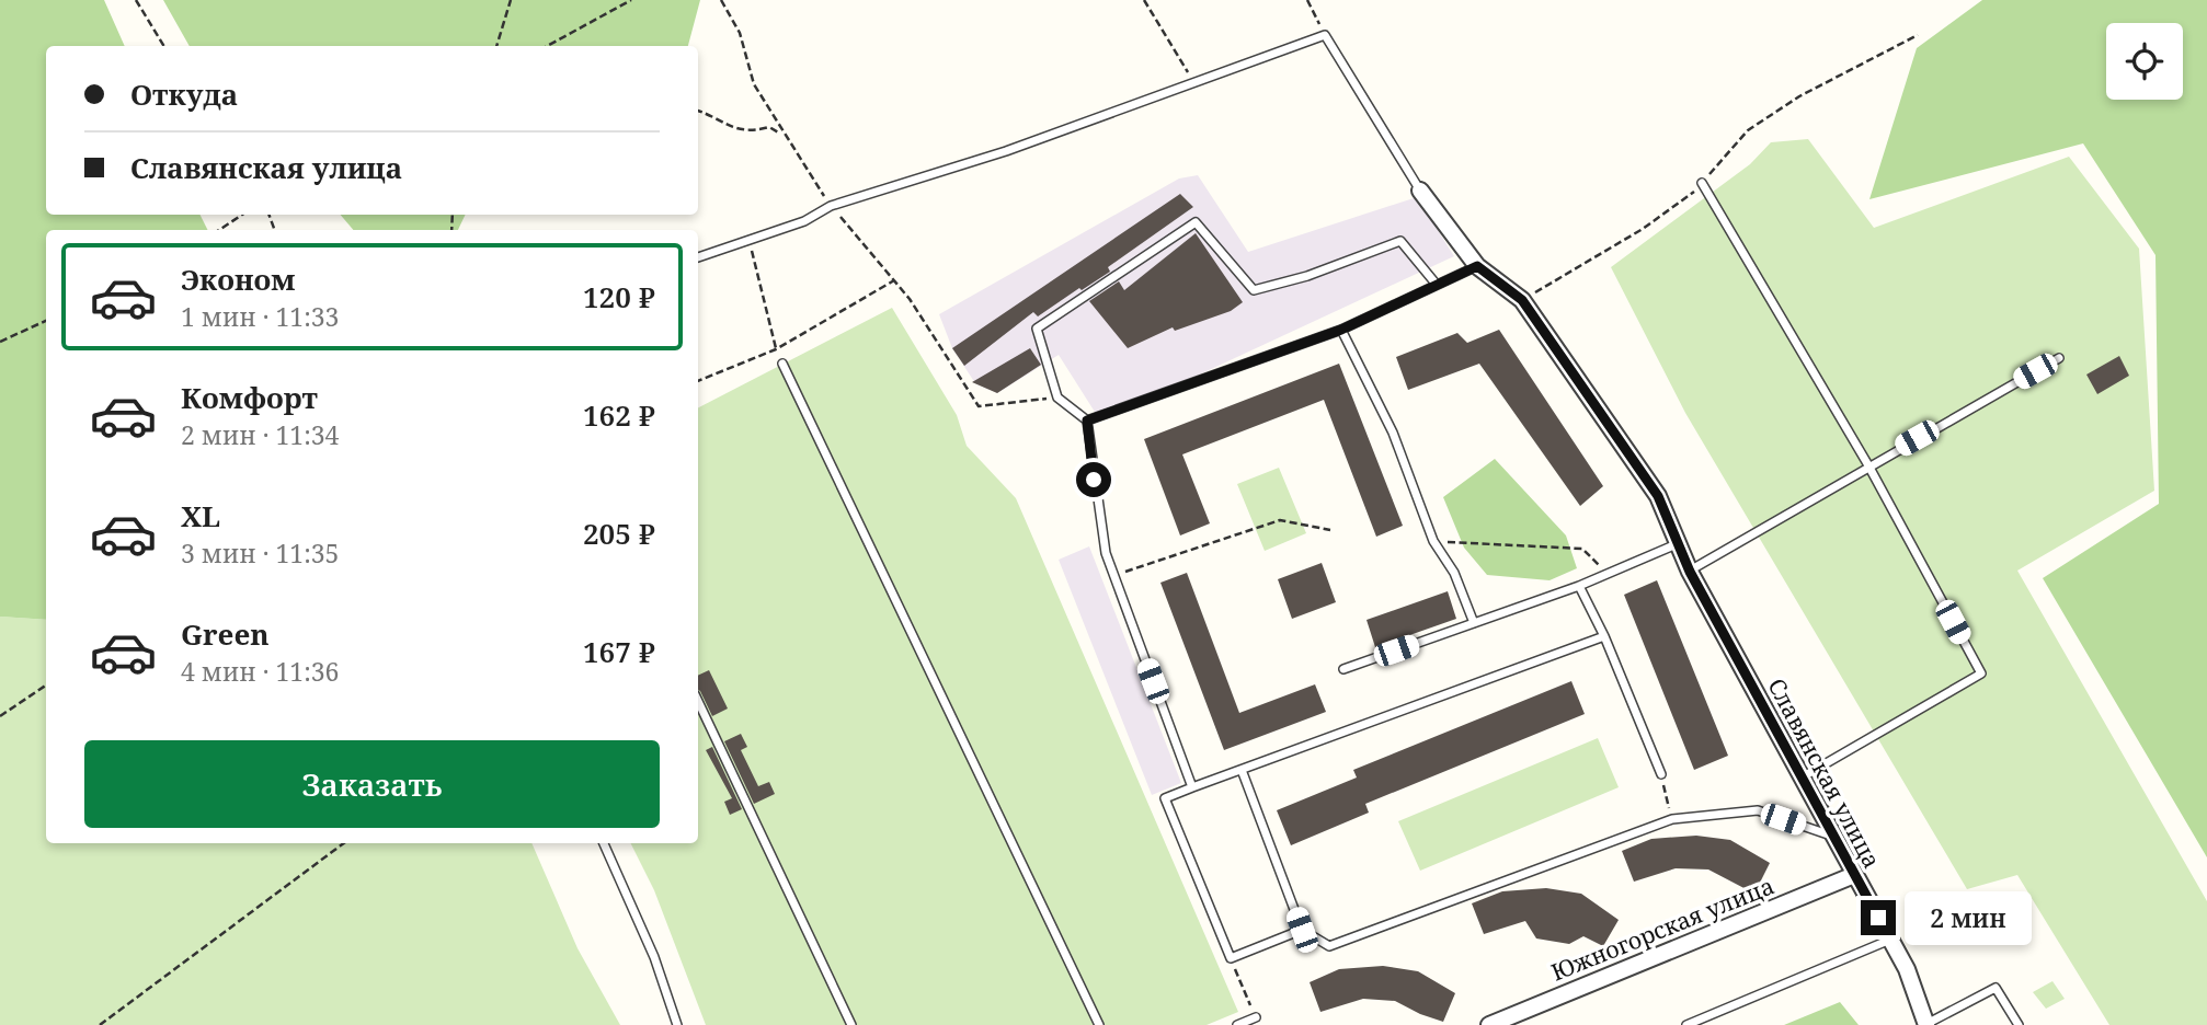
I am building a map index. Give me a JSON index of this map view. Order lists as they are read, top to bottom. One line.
{"streets":{"street":["Славянская улица","Южногорская улица"]},"crossings":[["Славянская улица","Южногорская улица"]],"page":{"banner":["Откуда","Славянская улица"],"list":[{"name":"Эконом","note":"1 мин · 11:33","value":"120 ₽"},{"name":"Комфорт","note":"2 мин · 11:34","value":"162 ₽"},{"name":"XL","note":"3 мин · 11:35","value":"205 ₽"},{"name":"Green","note":"4 мин · 11:36","value":"167 ₽"}],"buttons":"Заказать","bubble":"2 мин"}}
